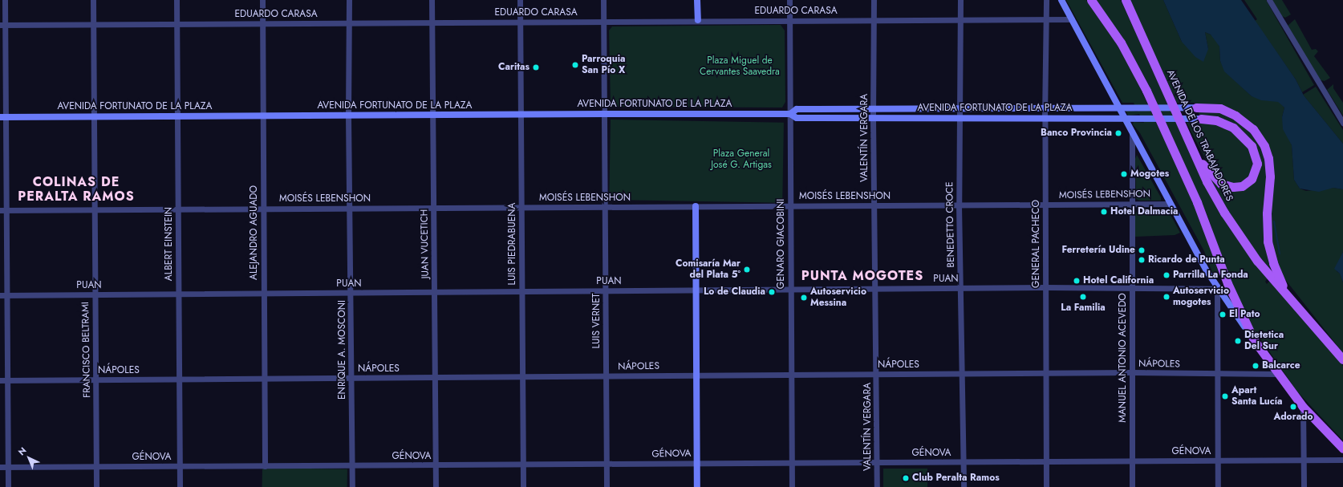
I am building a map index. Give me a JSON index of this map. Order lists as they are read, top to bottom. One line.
{"streets":{"main road":["AVENIDA FORTUNATO DE LA PLAZA","AVENIDA DE LOS TRABAJADORES"],"street":["EDUARDO CARASA","VALENTÍN VERGARA","MOISÉS LEBENSHON","BENEDETTO CROCE","ALEJANDRO AGUADO","ALBERT EINSTEIN","JUAN VUCETICH","LUIS PIEDRABUENA","GENARO GIACOBINI","GENERAL PACHECO","PUAN","LUIS VERNET","FRANCISCO BELTRAMI","ENRIQUE A. MOSCONI","MANUEL ANTONIO ACEVEDO","NÁPOLES","GÉNOVA"]},"crossings":[["EDUARDO CARASA","VALENTÍN VERGARA"],["EDUARDO CARASA","BENEDETTO CROCE"],["EDUARDO CARASA","ALEJANDRO AGUADO"],["EDUARDO CARASA","ALBERT EINSTEIN"],["EDUARDO CARASA","JUAN VUCETICH"],["EDUARDO CARASA","LUIS PIEDRABUENA"],["EDUARDO CARASA","GENARO GIACOBINI"],["EDUARDO CARASA","GENERAL PACHECO"],["EDUARDO CARASA","LUIS VERNET"],["EDUARDO CARASA","FRANCISCO BELTRAMI"],["EDUARDO CARASA","ENRIQUE A. MOSCONI"],["AVENIDA FORTUNATO DE LA PLAZA","VALENTÍN VERGARA"],["AVENIDA FORTUNATO DE LA PLAZA","BENEDETTO CROCE"],["AVENIDA FORTUNATO DE LA PLAZA","ALEJANDRO AGUADO"],["AVENIDA FORTUNATO DE LA PLAZA","ALBERT EINSTEIN"],["AVENIDA FORTUNATO DE LA PLAZA","JUAN VUCETICH"],["AVENIDA FORTUNATO DE LA PLAZA","LUIS PIEDRABUENA"],["AVENIDA FORTUNATO DE LA PLAZA","GENARO GIACOBINI"],["AVENIDA FORTUNATO DE LA PLAZA","GENERAL PACHECO"],["AVENIDA FORTUNATO DE LA PLAZA","LUIS VERNET"],["AVENIDA FORTUNATO DE LA PLAZA","FRANCISCO BELTRAMI"],["AVENIDA FORTUNATO DE LA PLAZA","ENRIQUE A. MOSCONI"],["VALENTÍN VERGARA","MOISÉS LEBENSHON"],["VALENTÍN VERGARA","PUAN"],["VALENTÍN VERGARA","NÁPOLES"],["VALENTÍN VERGARA","GÉNOVA"],["MOISÉS LEBENSHON","BENEDETTO CROCE"],["MOISÉS LEBENSHON","ALEJANDRO AGUADO"],["MOISÉS LEBENSHON","ALBERT EINSTEIN"],["MOISÉS LEBENSHON","JUAN VUCETICH"],["MOISÉS LEBENSHON","LUIS PIEDRABUENA"],["MOISÉS LEBENSHON","GENARO GIACOBINI"],["MOISÉS LEBENSHON","GENERAL PACHECO"],["MOISÉS LEBENSHON","LUIS VERNET"],["MOISÉS LEBENSHON","FRANCISCO BELTRAMI"],["MOISÉS LEBENSHON","ENRIQUE A. MOSCONI"],["MOISÉS LEBENSHON","MANUEL ANTONIO ACEVEDO"],["BENEDETTO CROCE","PUAN"],["BENEDETTO CROCE","NÁPOLES"],["BENEDETTO CROCE","GÉNOVA"],["ALEJANDRO AGUADO","PUAN"],["ALEJANDRO AGUADO","NÁPOLES"],["ALEJANDRO AGUADO","GÉNOVA"],["ALBERT EINSTEIN","PUAN"],["ALBERT EINSTEIN","NÁPOLES"],["ALBERT EINSTEIN","GÉNOVA"],["JUAN VUCETICH","PUAN"],["JUAN VUCETICH","NÁPOLES"],["JUAN VUCETICH","GÉNOVA"],["LUIS PIEDRABUENA","PUAN"],["LUIS PIEDRABUENA","NÁPOLES"],["LUIS PIEDRABUENA","GÉNOVA"],["GENARO GIACOBINI","PUAN"],["GENARO GIACOBINI","NÁPOLES"],["GENARO GIACOBINI","GÉNOVA"],["GENERAL PACHECO","PUAN"],["GENERAL PACHECO","NÁPOLES"],["GENERAL PACHECO","GÉNOVA"],["PUAN","LUIS VERNET"],["PUAN","FRANCISCO BELTRAMI"],["PUAN","ENRIQUE A. MOSCONI"],["PUAN","MANUEL ANTONIO ACEVEDO"],["LUIS VERNET","NÁPOLES"],["LUIS VERNET","GÉNOVA"],["FRANCISCO BELTRAMI","NÁPOLES"],["FRANCISCO BELTRAMI","GÉNOVA"],["ENRIQUE A. MOSCONI","NÁPOLES"],["ENRIQUE A. MOSCONI","GÉNOVA"],["MANUEL ANTONIO ACEVEDO","NÁPOLES"],["MANUEL ANTONIO ACEVEDO","GÉNOVA"]],"districts":["COLINAS DE PERALTA RAMOS","PUNTA MOGOTES"],"parks":["Plaza Miguel de Cervantes Saavedra","Plaza General José G. Artigas"],"places":["Parroquia San Pío X","Caritas","Banco Provincia","Mogotes","Hotel Dalmacia","Ferretería Udine","Ricardo de Punta","Comisaría Mar del Plata 5°","Parrilla La Fonda","Hotel California","Lo de Claudia","La Familia","Autoservicio mogotes","Autoservicio Messina","El Pato","Dietetica Del Sur","Balcarce","Apart Santa Lucía","Adorado","Club Peralta Ramos"],"north":"top left"}
